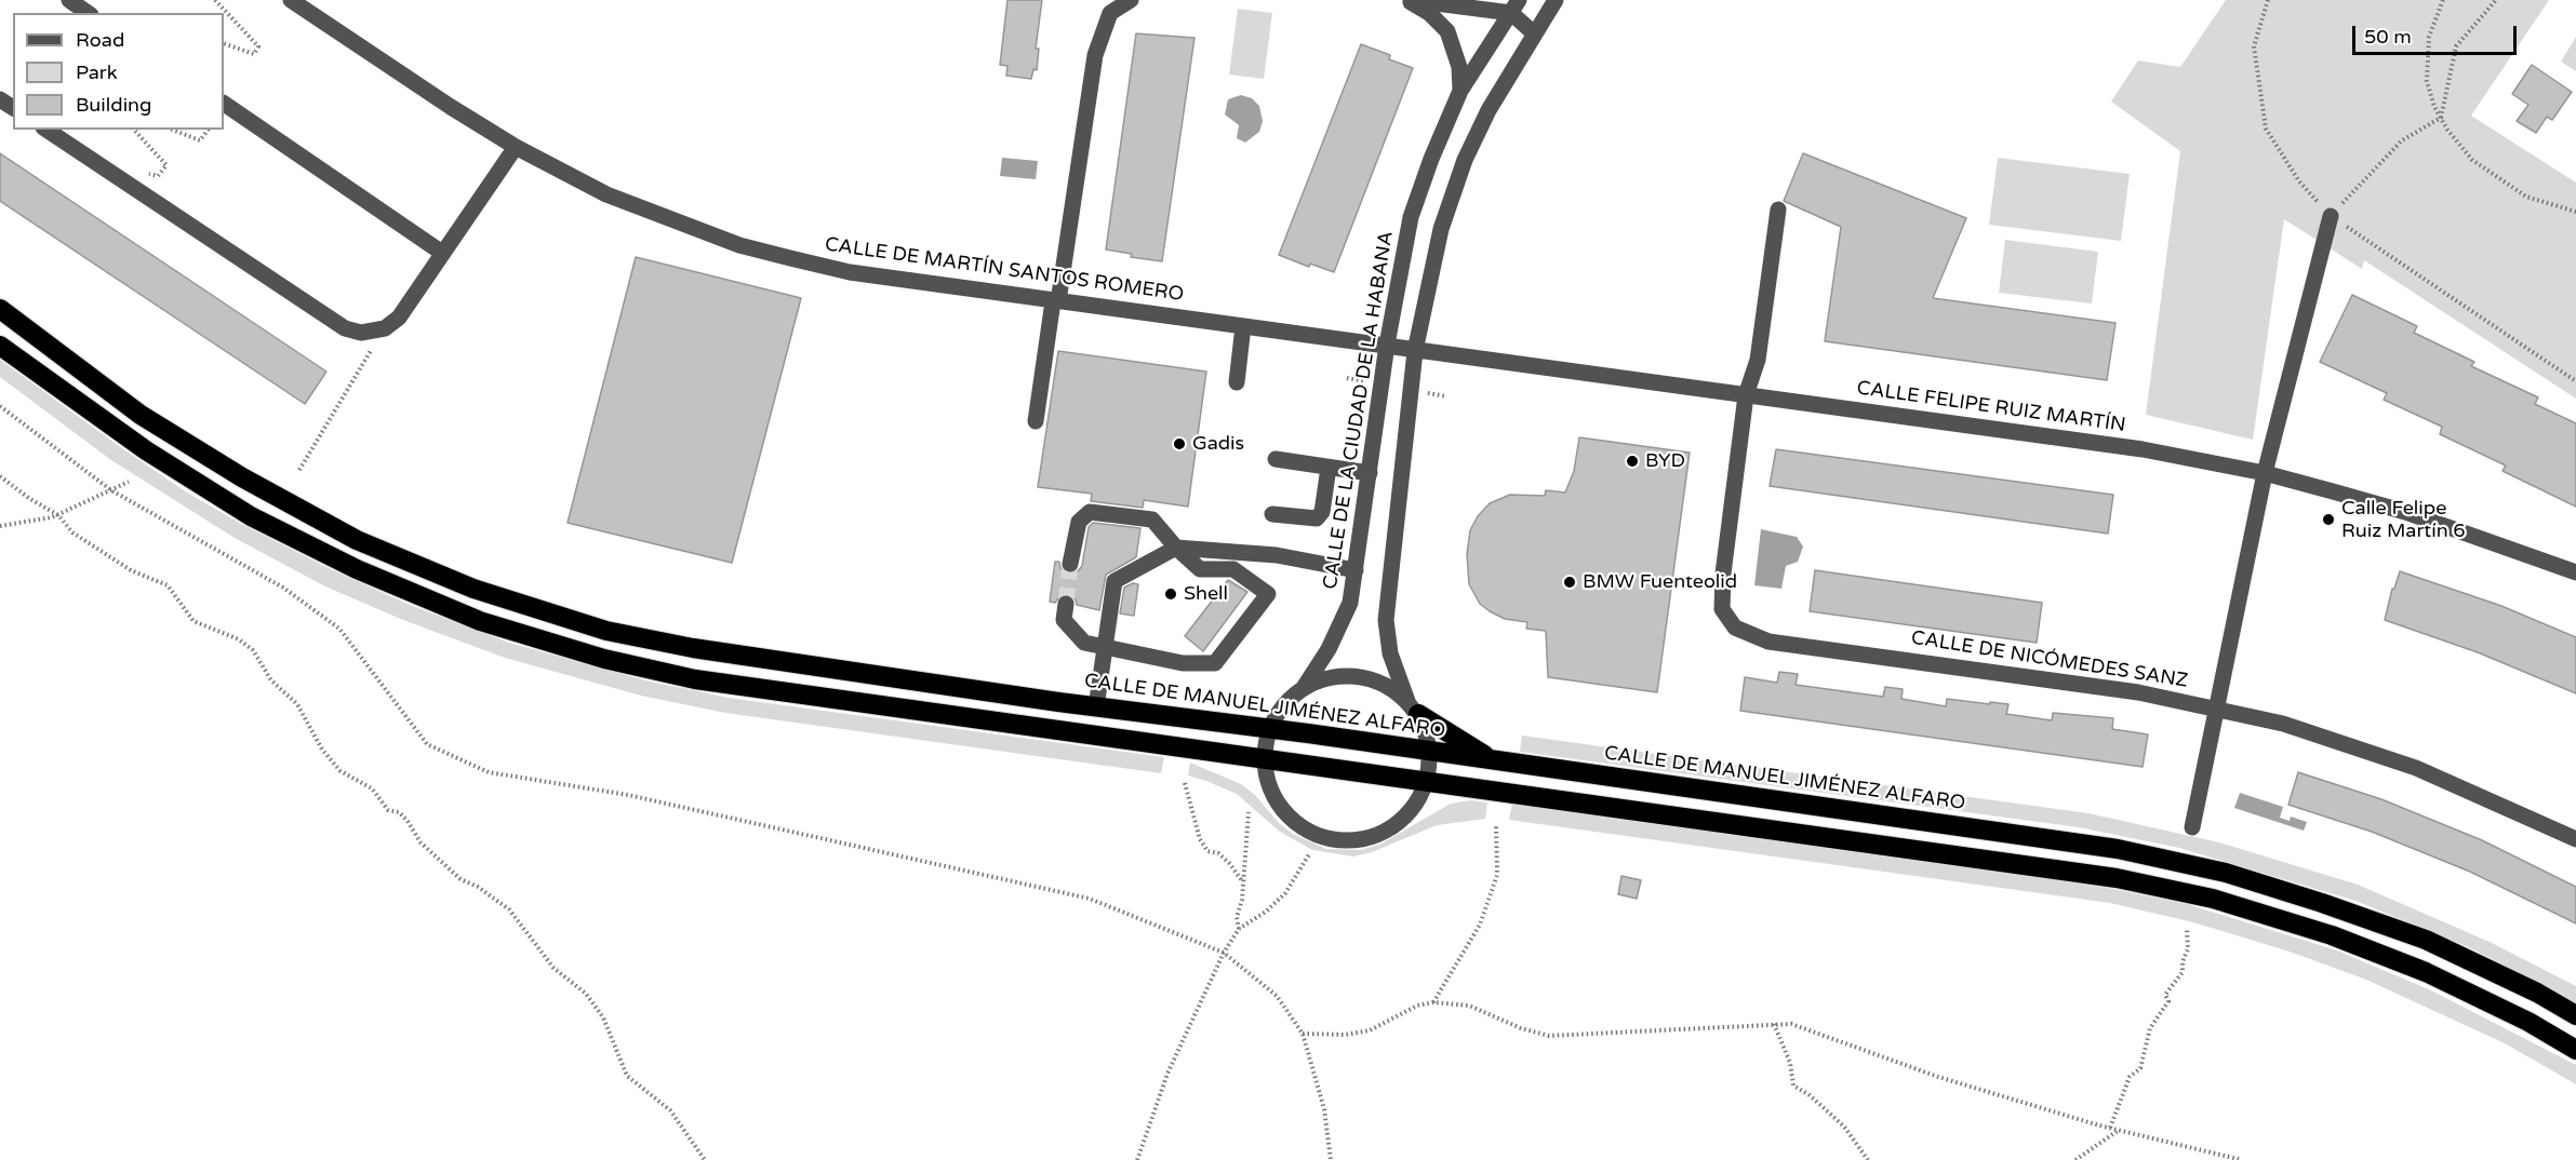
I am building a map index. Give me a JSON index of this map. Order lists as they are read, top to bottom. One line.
{"streets":{"highway":["CALLE DE MANUEL JIMÉNEZ ALFARO"],"street":["CALLE DE MARTÍN SANTOS ROMERO","CALLE FELIPE RUIZ MARTÍN","CALLE DE LA CIUDAD DE LA HABANA","CALLE DE NICÓMEDES SANZ"]},"crossings":[["CALLE DE MARTÍN SANTOS ROMERO","CALLE FELIPE RUIZ MARTÍN"],["CALLE DE MARTÍN SANTOS ROMERO","CALLE DE LA CIUDAD DE LA HABANA"],["CALLE FELIPE RUIZ MARTÍN","CALLE DE LA CIUDAD DE LA HABANA"],["CALLE FELIPE RUIZ MARTÍN","CALLE DE NICÓMEDES SANZ"]],"places":["Gadis","BYD","Calle Felipe Ruiz Martín 6","BMW Fuenteolid","Shell"],"legend":["Road","Park","Building"],"scale_bar":"50 m"}
